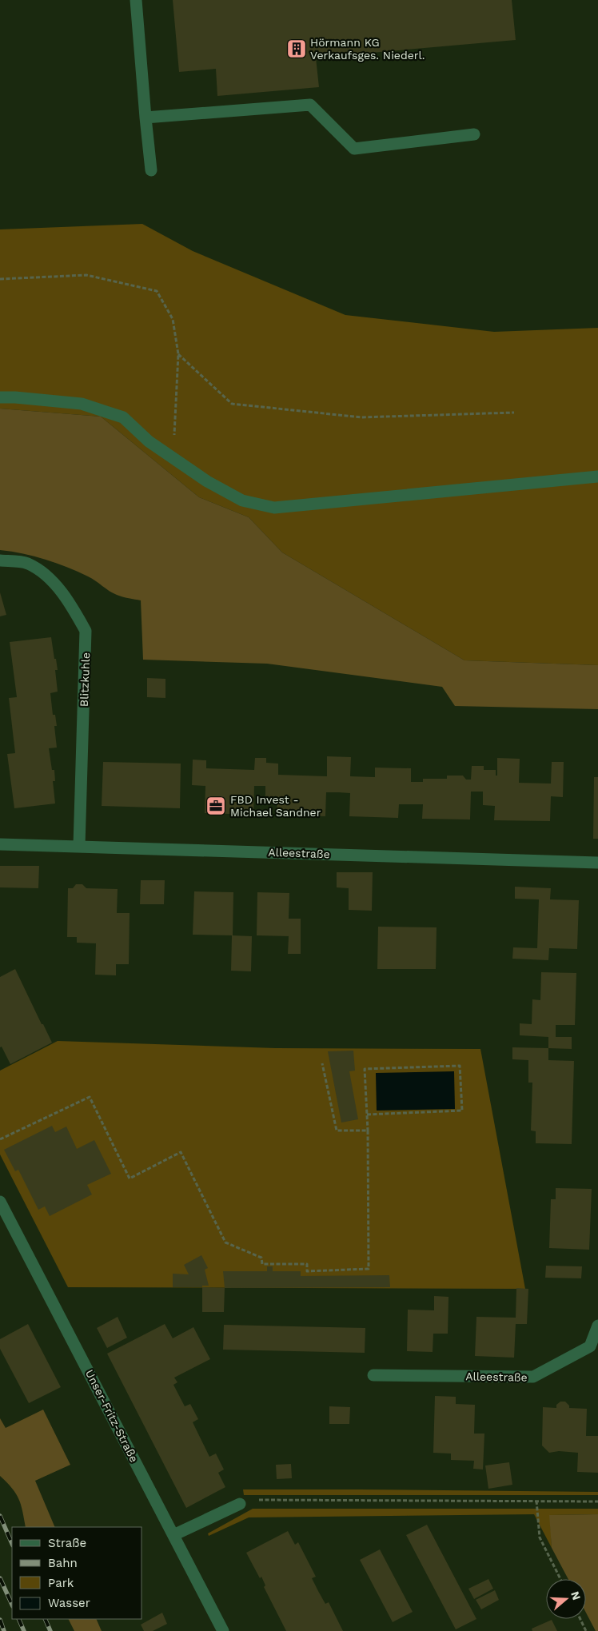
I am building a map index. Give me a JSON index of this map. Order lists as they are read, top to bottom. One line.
{"streets":{"street":["Blitzkuhle","Alleestraße","Unser-Fritz-Straße"]},"crossings":[["Blitzkuhle","Alleestraße"]],"places":{"building":["Hörmann KG Verkaufsges. Niederl."],"office":["FBD Invest - Michael Sandner"]},"legend":["Straße","Bahn","Park","Wasser"],"north":"right"}
